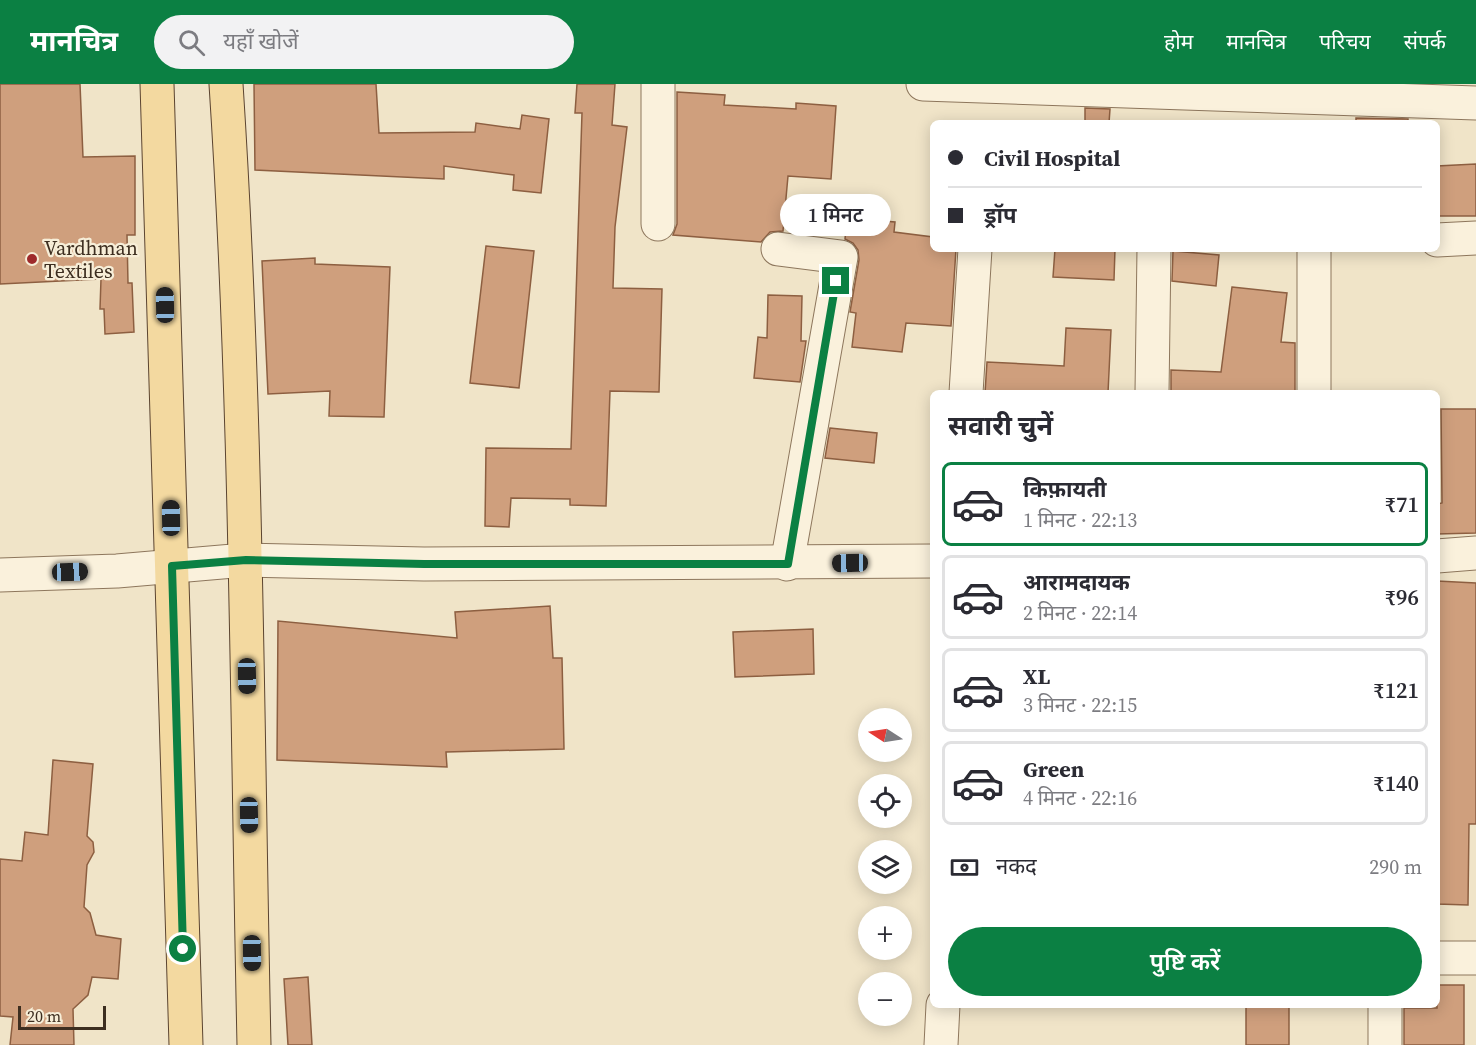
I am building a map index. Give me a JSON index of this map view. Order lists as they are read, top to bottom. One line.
{"places":["Vardhman Textiles"],"scale_bar":"20 m","north":"left","page":{"header":"मानचित्र","search":"यहाँ खोजें","nav":["होम","मानचित्र","परिचय","संपर्क"],"banner":["Civil Hospital","ड्रॉप"],"bubble":"1 मिनट","heading":"सवारी चुनें","list":[{"name":"किफ़ायती","note":"1 मिनट · 22:13","value":"₹71"},{"name":"आरामदायक","note":"2 मिनट · 22:14","value":"₹96"},{"name":"XL","note":"3 मिनट · 22:15","value":"₹121"},{"name":"Green","note":"4 मिनट · 22:16","value":"₹140"}],"map_buttons":["+","−"],"pay":["नकद","290 m"],"buttons":"पुष्टि करें","scale":"20 m"}}
